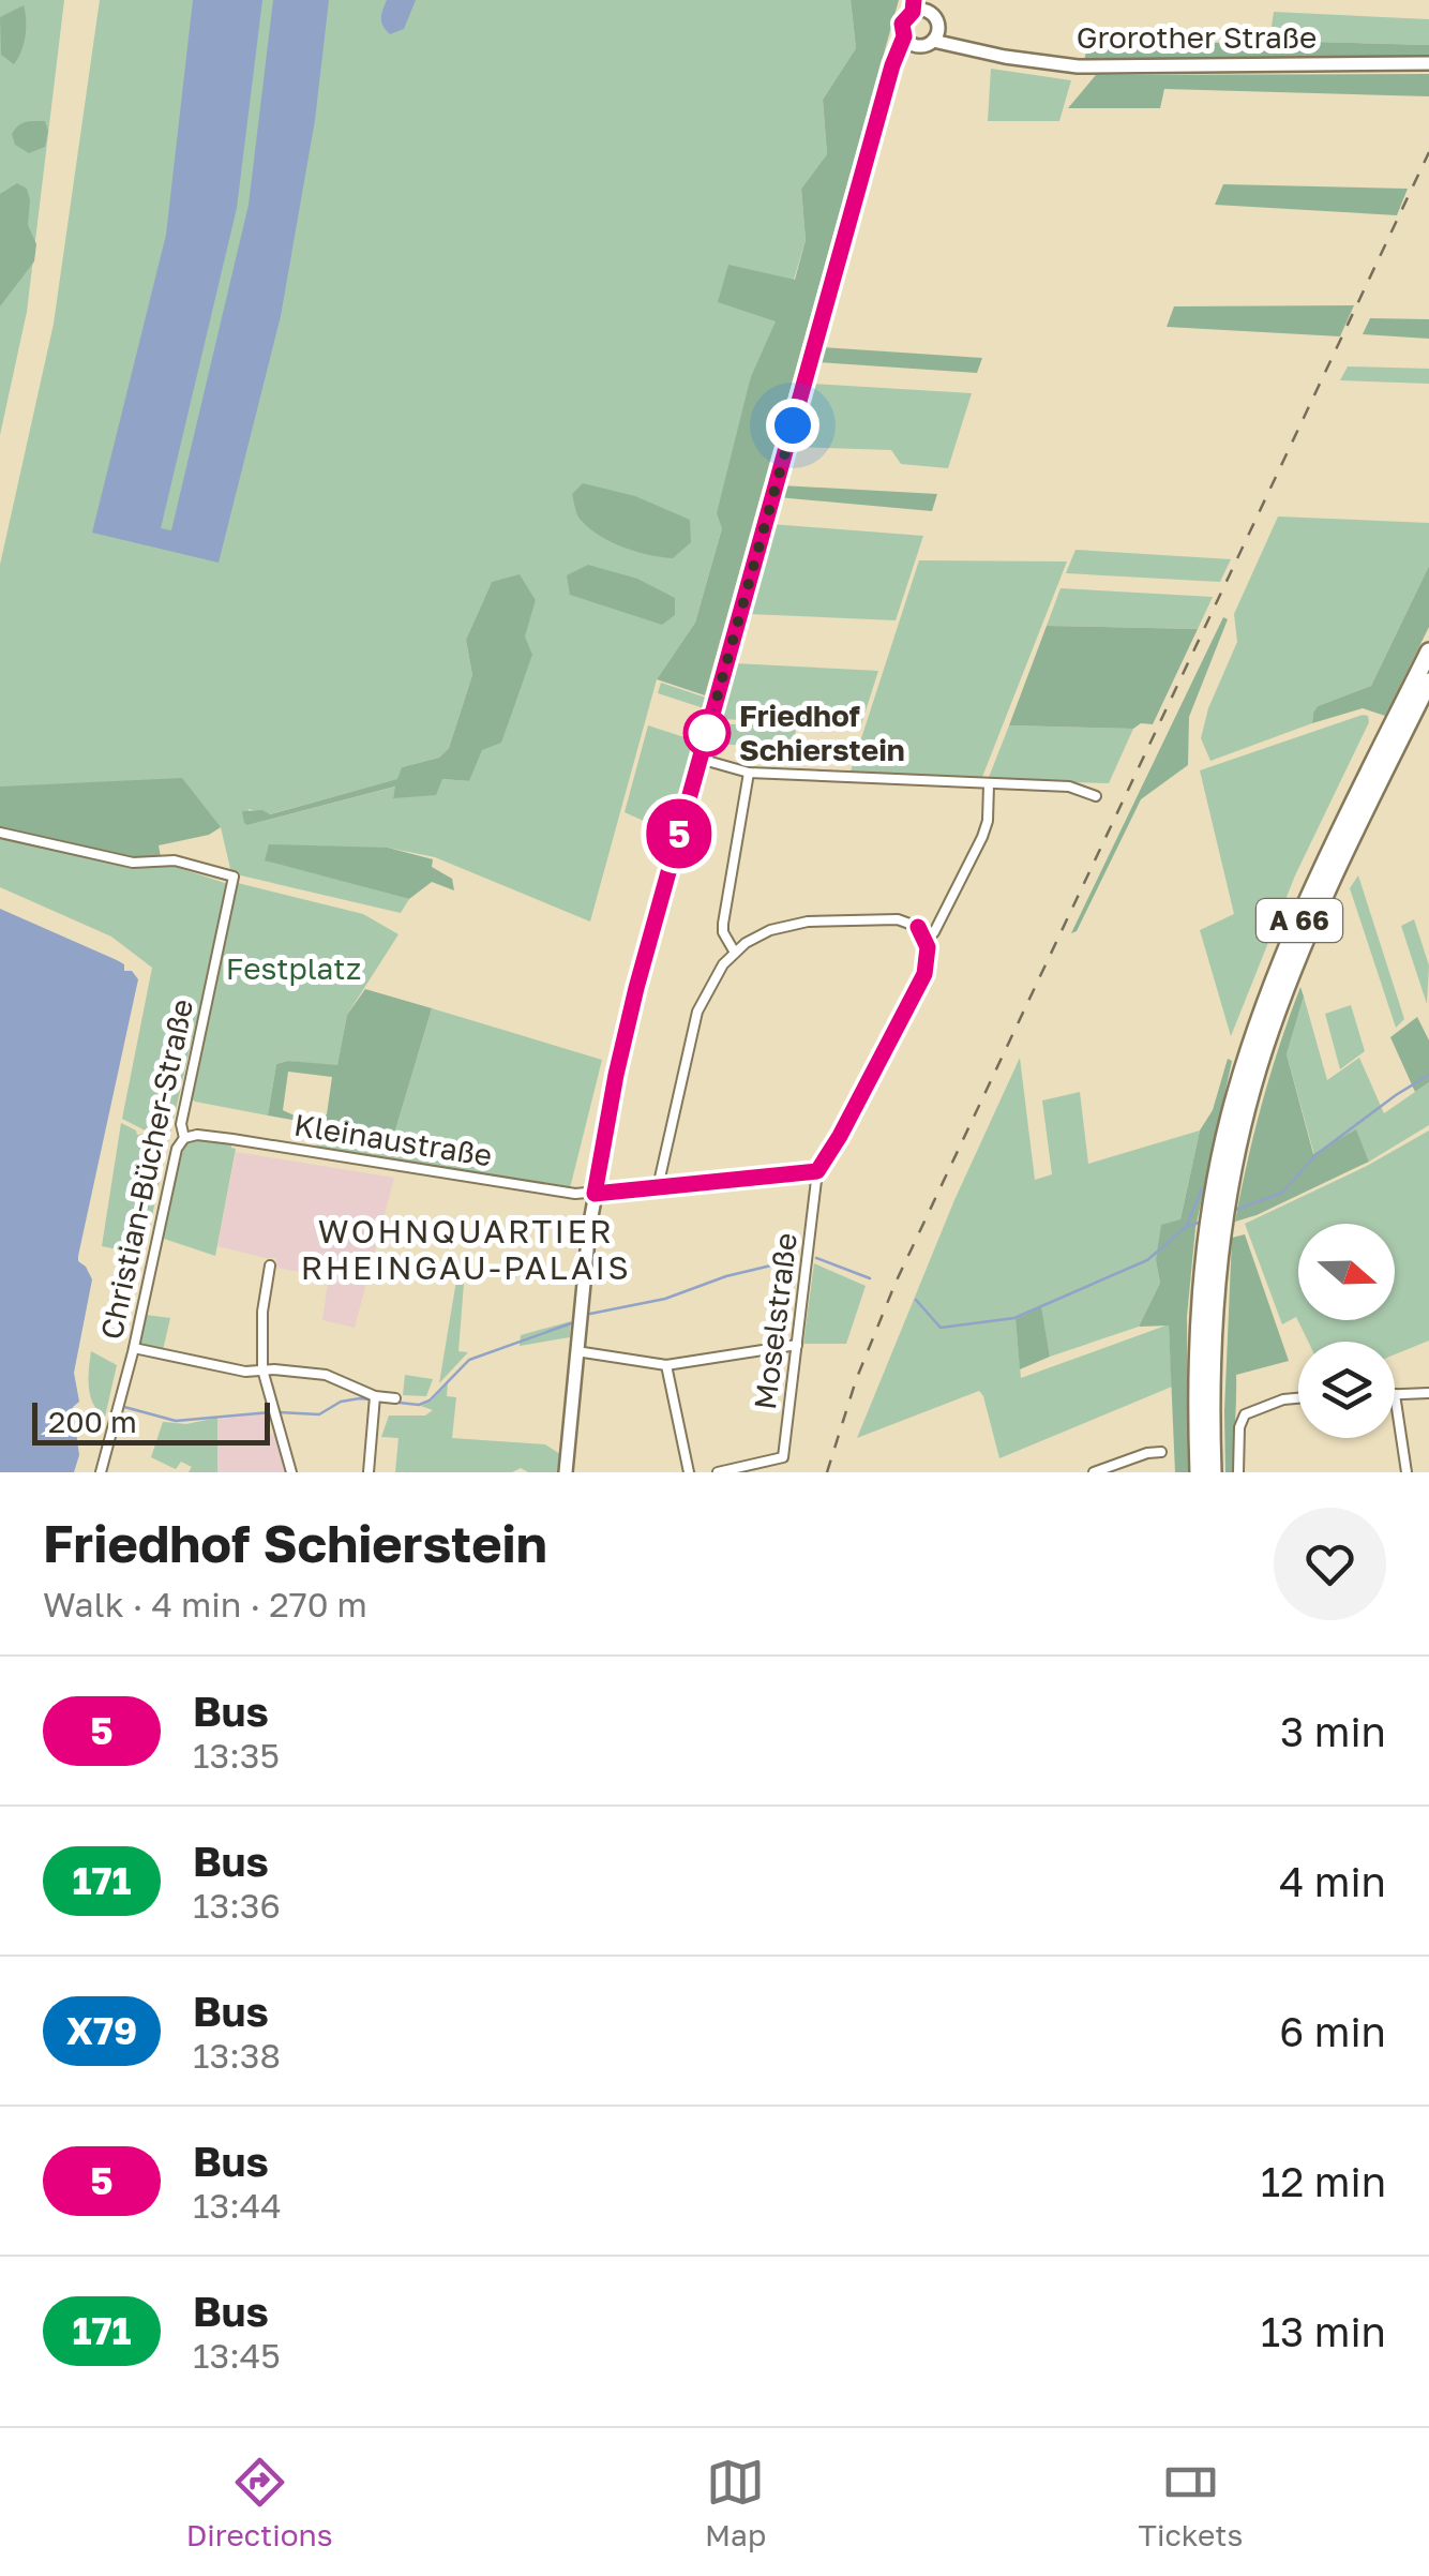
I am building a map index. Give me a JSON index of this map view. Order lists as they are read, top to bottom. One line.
{"streets":{"highway":["A 66"],"street":["Grorother Straße","Kleinaustraße","Christian-Bücher-Straße","Moselstraße"]},"crossings":[["Kleinaustraße","Christian-Bücher-Straße"],["Kleinaustraße","Moselstraße"]],"districts":["WOHNQUARTIER RHEINGAU-PALAIS"],"parks":["Festplatz"],"places":["Friedhof Schierstein"],"lines":["bus line 5"],"scale_bar":"200 m","north":"right","page":{"on_map":"5","scale":"200 m","heading":["Friedhof Schierstein","Walk · 4 min · 270 m"],"list":[{"mark":"5","name":"Bus","note":"13:35","value":"3 min"},{"mark":"171","name":"Bus","note":"13:36","value":"4 min"},{"mark":"X79","name":"Bus","note":"13:38","value":"6 min"},{"mark":"5","name":"Bus","note":"13:44","value":"12 min"},{"mark":"171","name":"Bus","note":"13:45","value":"13 min"}],"tabs":["Directions","Map","Tickets"]}}
